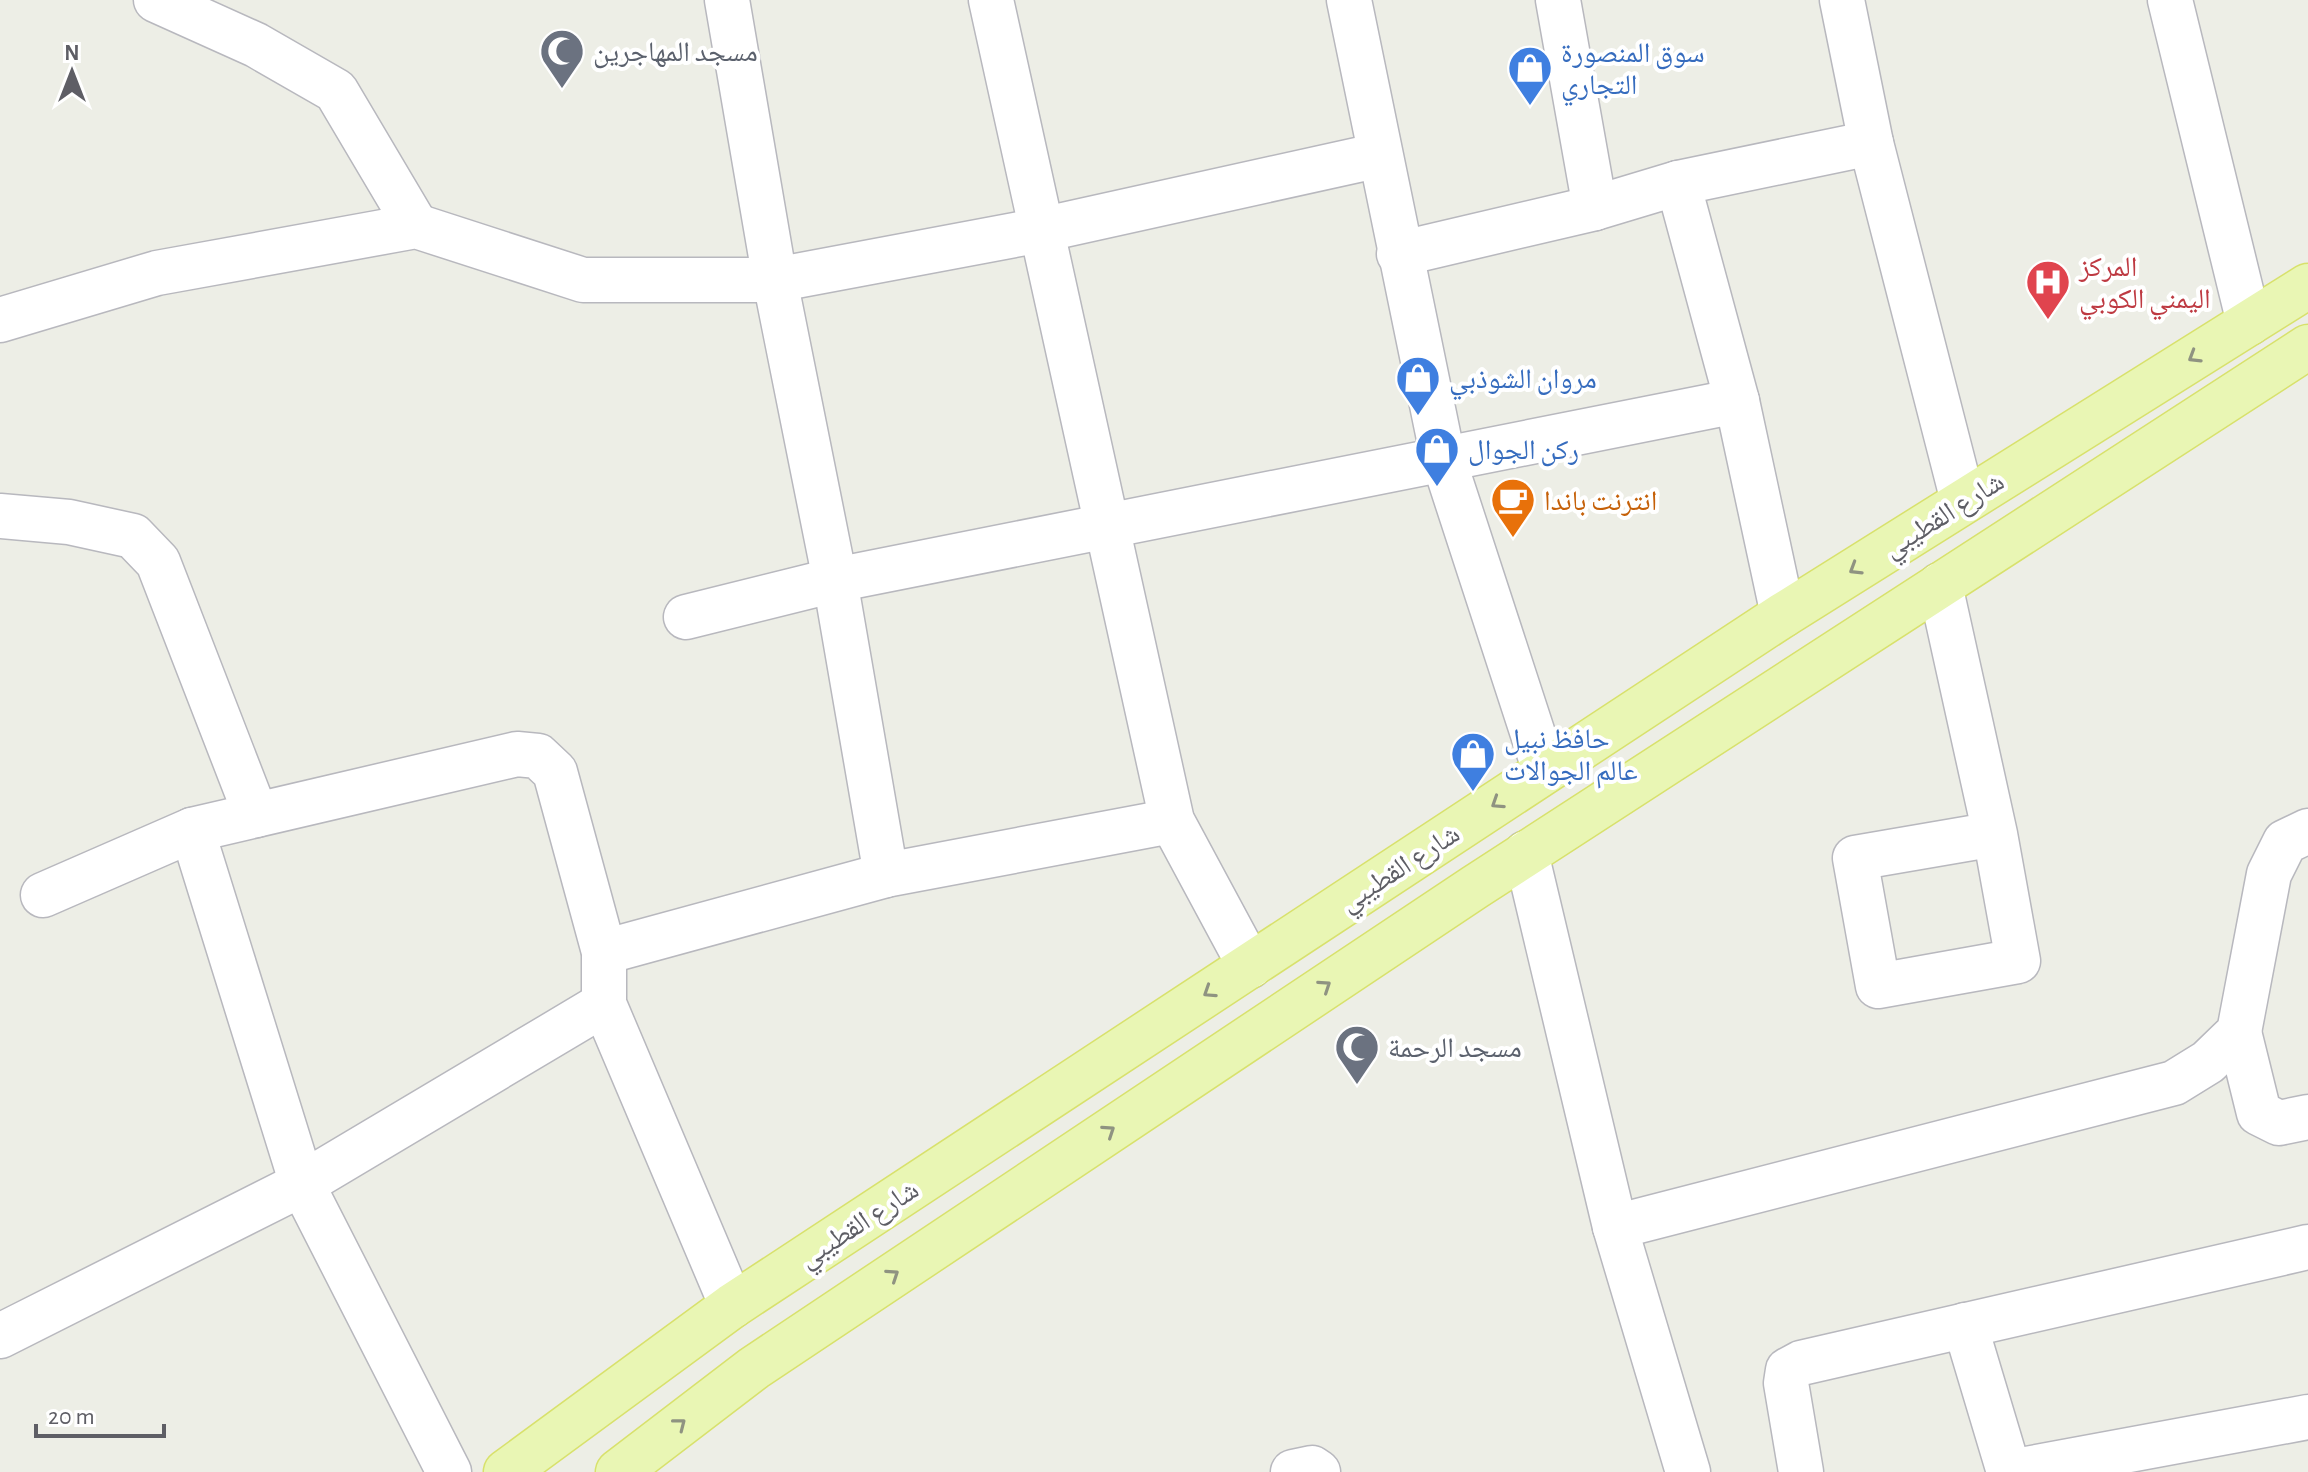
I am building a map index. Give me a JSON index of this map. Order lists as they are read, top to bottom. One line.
{"streets":{"main road":["شارع القطيبي"]},"places":{"mosque":["مسجد المهاجرين","مسجد الرحمة"],"shop":["سوق المنصورة التجاري","مروان الشوذبي","ركن الجوال","حافظ نبيل عالم الجوالات"],"hospital":["المركز اليمني الكوبي"],"cafe":["انترنت باندا"]},"scale_bar":"20 m","north":"top"}
